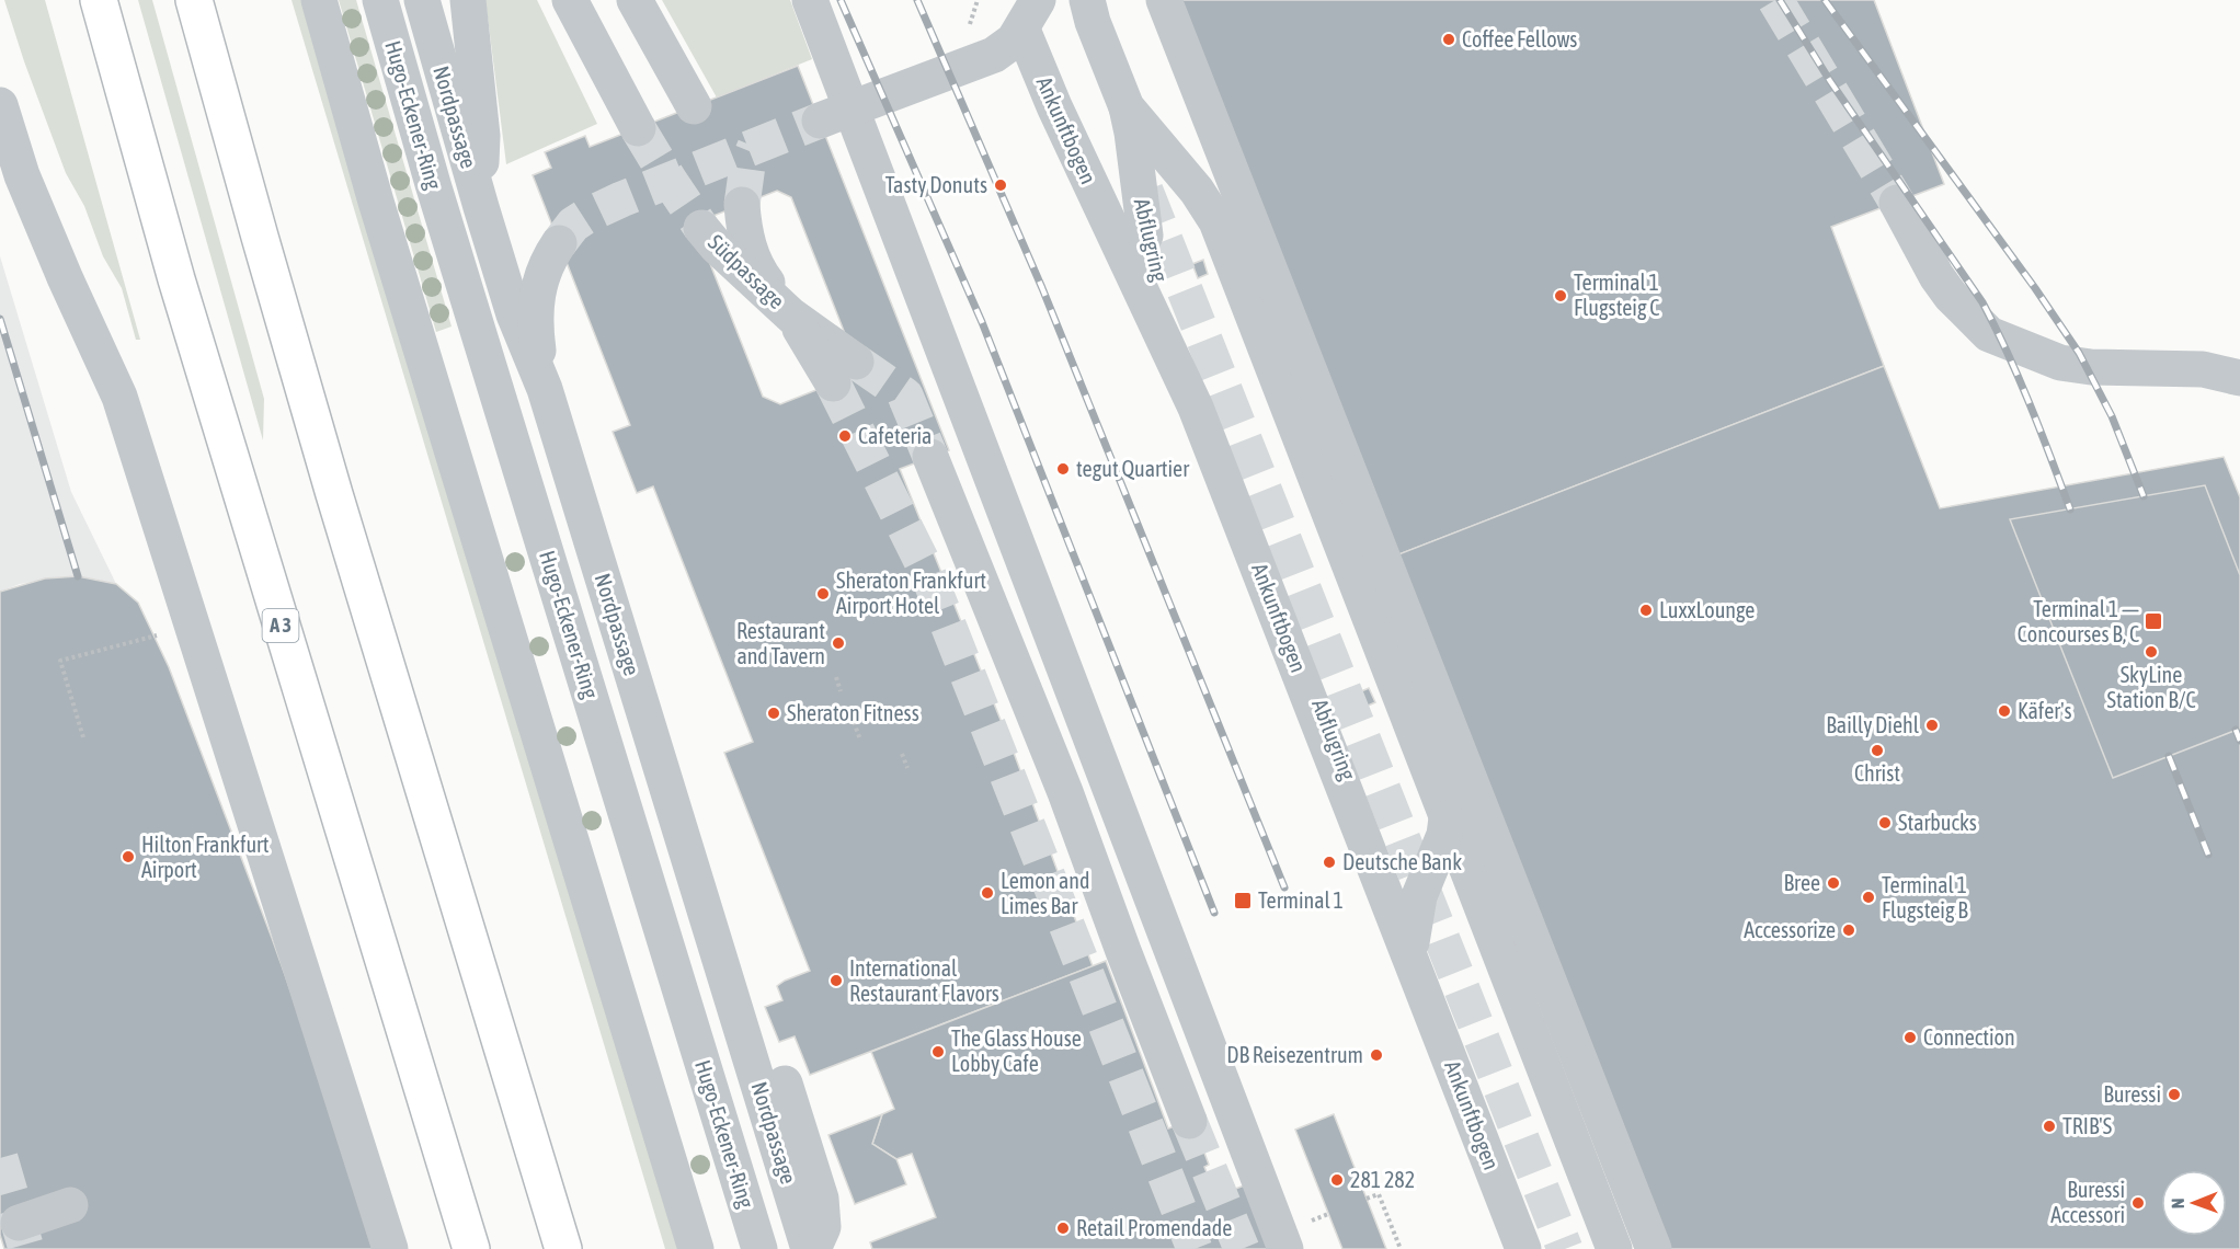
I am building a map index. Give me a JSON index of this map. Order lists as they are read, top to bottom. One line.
{"streets":{"highway":["A 3"],"street":["Hugo-Eckener-Ring","Nordpassage","Ankunftbogen","Abflugring","Südpassage"]},"places":{"other":["Coffee Fellows","Tasty Donuts","Terminal 1 Flugsteig C","Cafeteria","tegut Quartier","Sheraton Frankfurt Airport Hotel","LuxxLounge","Restaurant and Tavern","SkyLine Station B/C","Käfer's","Sheraton Fitness","Bailly Diehl","Christ","Starbucks","Hilton Frankfurt Airport","Deutsche Bank","Bree","Lemon and Limes Bar","Terminal 1 Flugsteig B","Accessorize","International Restaurant Flavors","Connection","The Glass House Lobby Cafe","DB Reisezentrum","Buressi","TRIB'S","281 282","Buressi Accessori","Retail Promendade"],"transit":["Terminal 1 — Concourses B, C","Terminal 1"]},"north":"left"}
